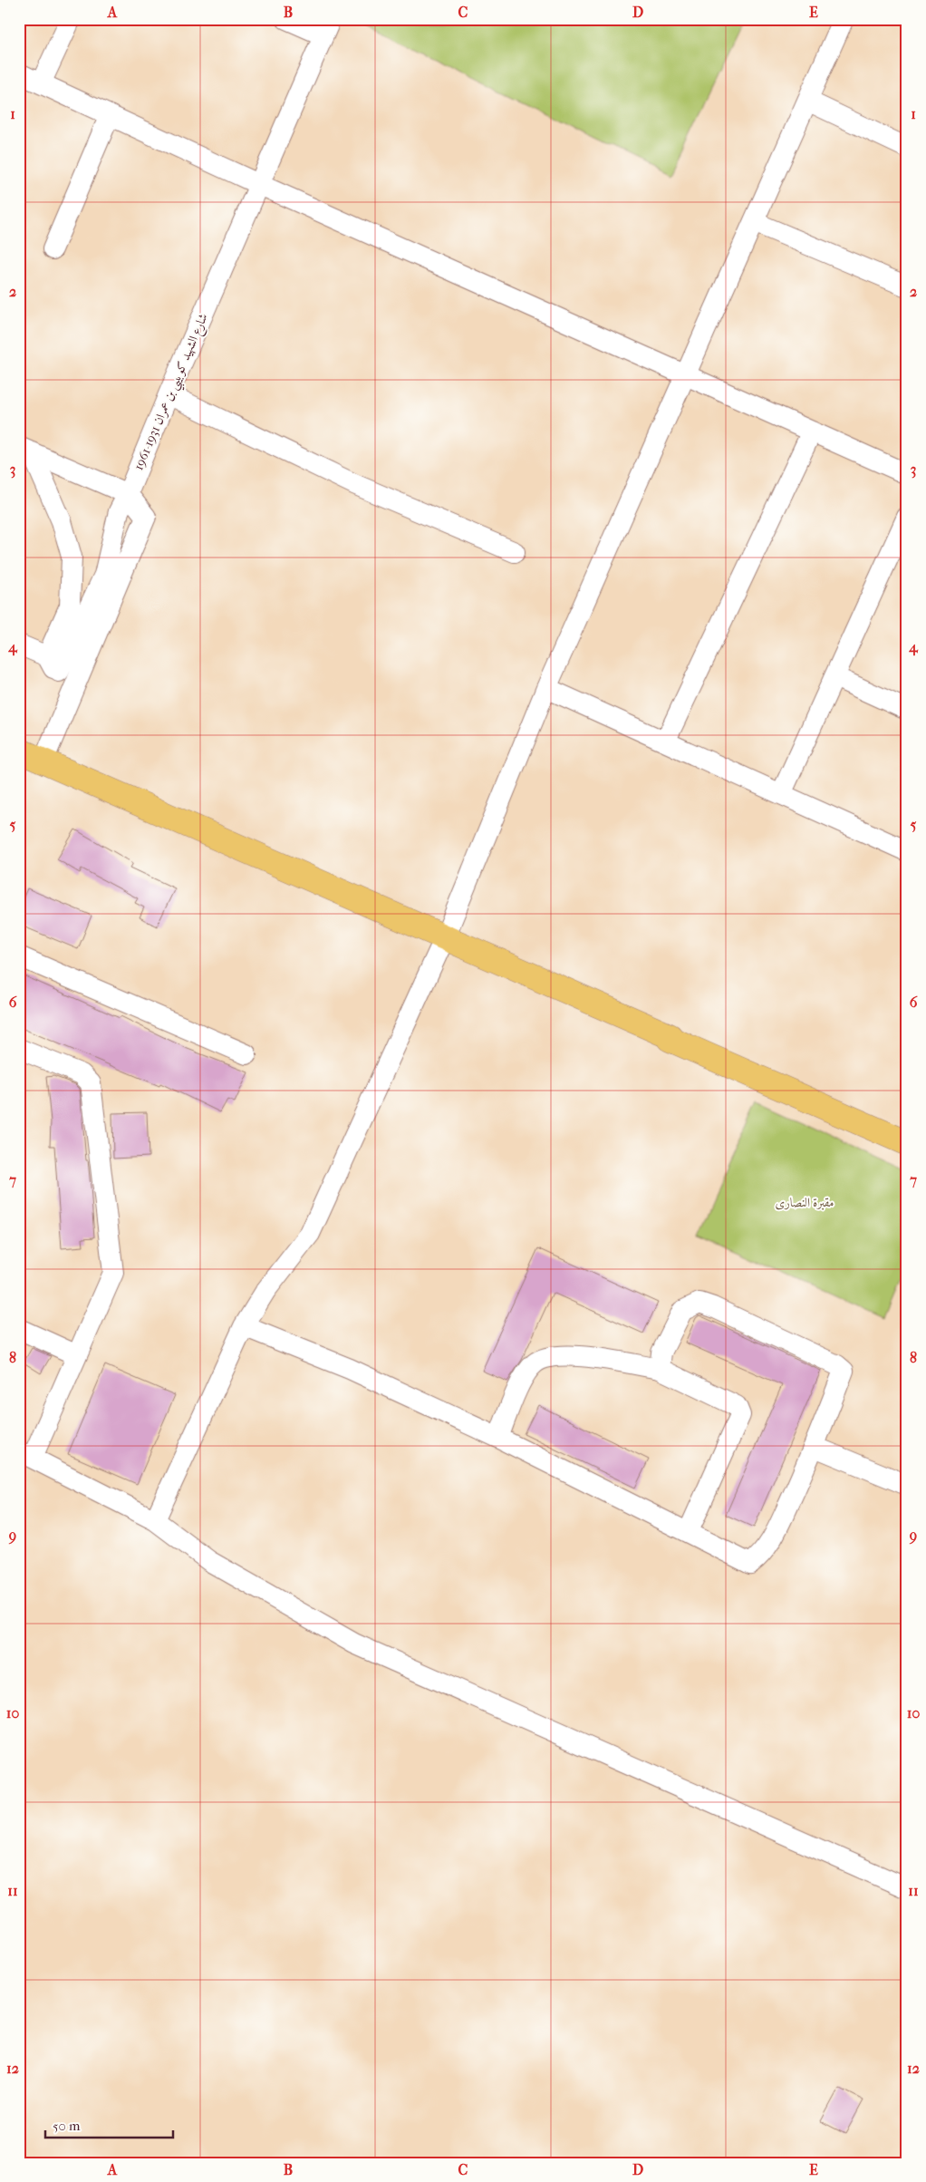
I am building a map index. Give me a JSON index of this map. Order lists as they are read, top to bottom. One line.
{"streets":{"street":["شارع الشهيد كوبيبي بن عمران 1931-1961"]},"parks":["مقبرة النصارى"],"scale_bar":"50 m","grid":{"columns":["A","B","C","D","E"],"rows":["1","2","3","4","5","6","7","8","9","10","11","12"]}}
